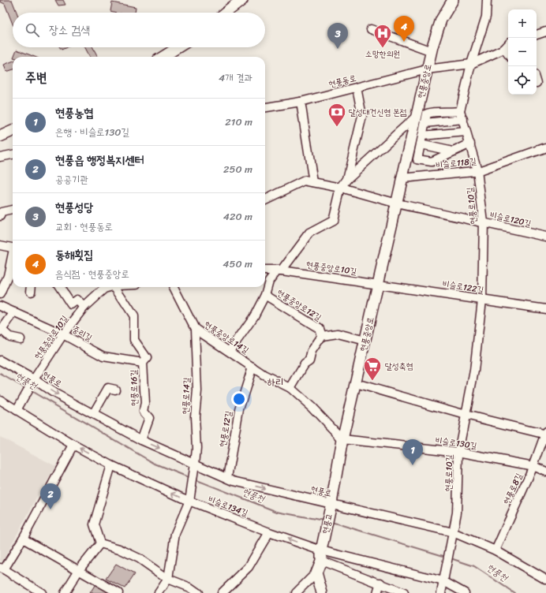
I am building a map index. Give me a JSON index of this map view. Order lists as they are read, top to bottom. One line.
{"streets":{"main road":["현풍중앙로","현풍교"],"street":["현풍동로","비슬로118길","현풍로10길","비슬로120길","현풍중앙로10길","비슬로122길","현풍중앙로12길","중리길","현풍중앙로14길","현풍로","현풍로16길","현풍로14길","현풍로12길","비슬로130길","현풍로8길","비슬로134길"]},"crossings":[["현풍동로","현풍중앙로"],["현풍동로","현풍로10길"],["현풍중앙로","비슬로118길"],["현풍중앙로","비슬로120길"],["현풍중앙로","현풍중앙로10길"],["현풍중앙로","비슬로122길"],["현풍중앙로","현풍중앙로14길"],["현풍중앙로","현풍로"],["현풍중앙로","비슬로130길"],["현풍중앙로","현풍교"],["비슬로118길","현풍로10길"],["현풍로10길","비슬로120길"],["현풍로10길","비슬로122길"],["현풍로10길","현풍로"],["현풍로10길","비슬로130길"],["현풍로10길","현풍로8길"],["현풍로10길","비슬로134길"],["현풍중앙로10길","비슬로122길"],["현풍중앙로10길","중리길"],["현풍중앙로10길","현풍로"],["현풍중앙로10길","비슬로134길"],["현풍중앙로12길","현풍중앙로14길"],["중리길","현풍로16길"],["현풍중앙로14길","현풍로14길"],["현풍중앙로14길","현풍로12길"],["현풍중앙로14길","비슬로130길"],["현풍로","현풍로16길"],["현풍로","현풍로14길"],["현풍로","현풍로12길"],["현풍로","현풍로8길"],["현풍로","현풍교"],["현풍로14길","비슬로134길"],["비슬로130길","현풍로8길"],["비슬로134길","현풍교"]],"one_way":["현풍로","비슬로134길"],"districts":["하리"],"water":["현풍천"],"places":{"hospital":["소망한의원"],"bank":["달성대건신협 본점"],"supermarket":["달성축협"]},"page":{"map_buttons":["+","−"],"search":"장소 검색","pins":["4","3","1","2"],"heading":["주변","4개 결과"],"list":[{"mark":"1","name":"현풍농협","note":"은행 · 비슬로130길","value":"210 m"},{"mark":"2","name":"현풍읍 행정복지센터","note":"공공기관","value":"250 m"},{"mark":"3","name":"현풍성당","note":"교회 · 현풍동로","value":"420 m"},{"mark":"4","name":"동해횟집","note":"음식점 · 현풍중앙로","value":"450 m"}]}}
